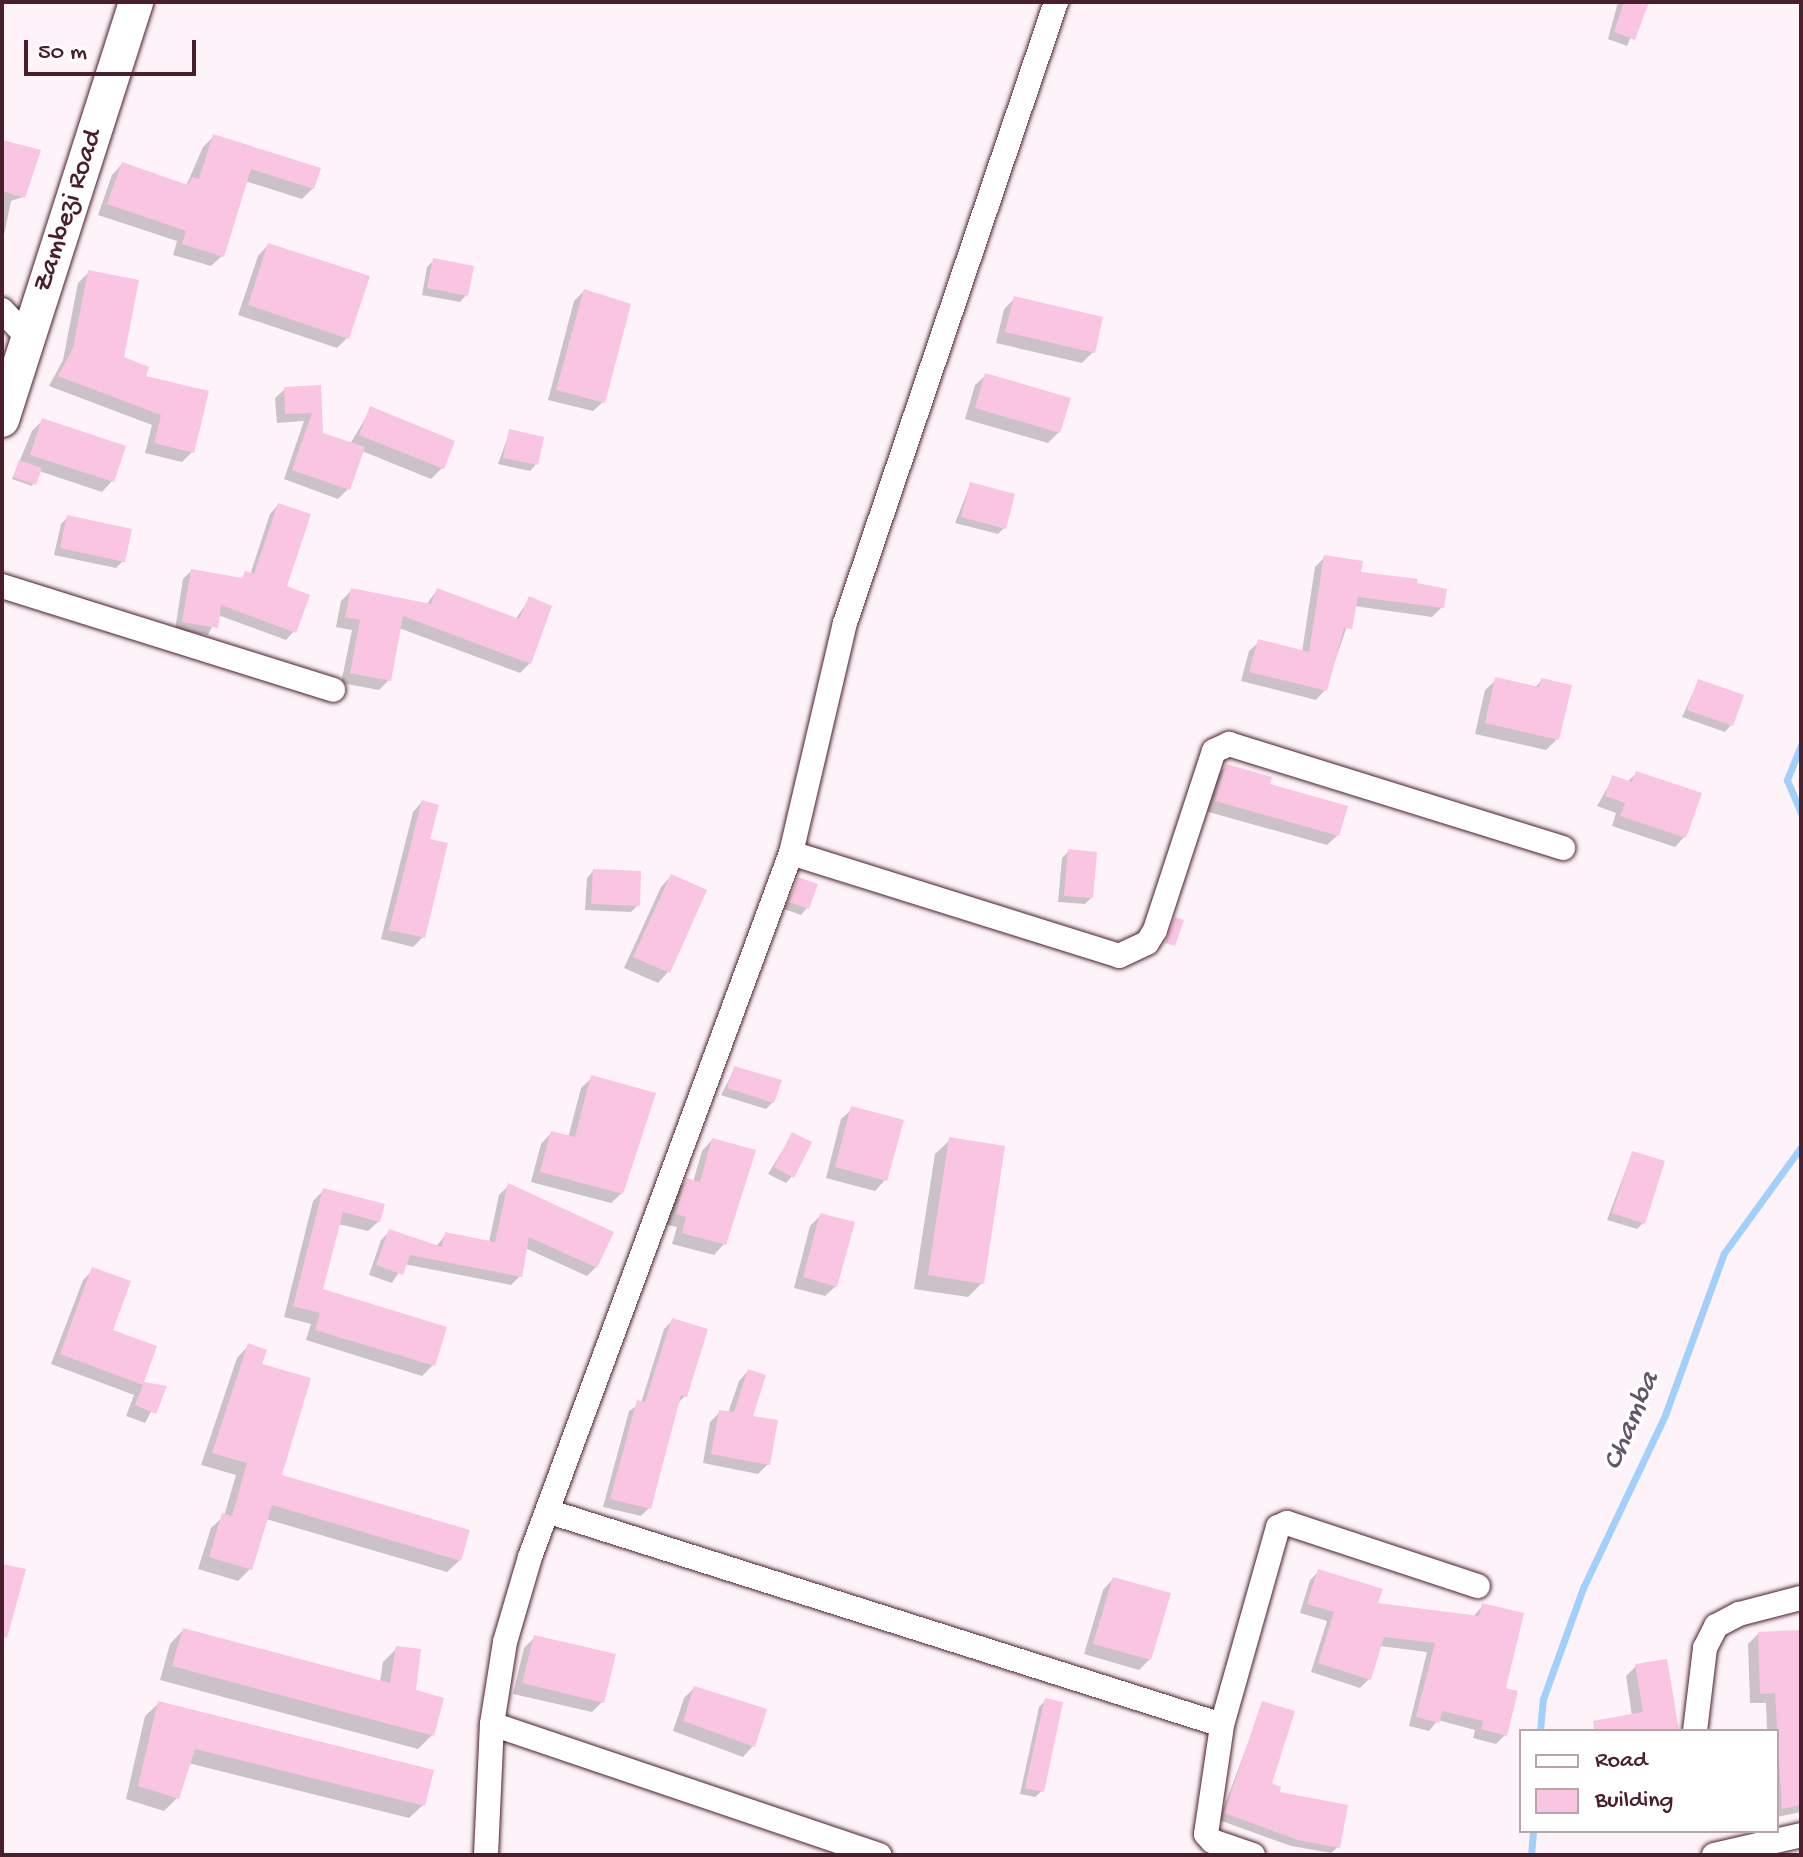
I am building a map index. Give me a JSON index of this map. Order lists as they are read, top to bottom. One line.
{"streets":{"main road":["Zambezi Road"]},"water":["Chamba"],"legend":["Road","Building"],"scale_bar":"50 m"}
